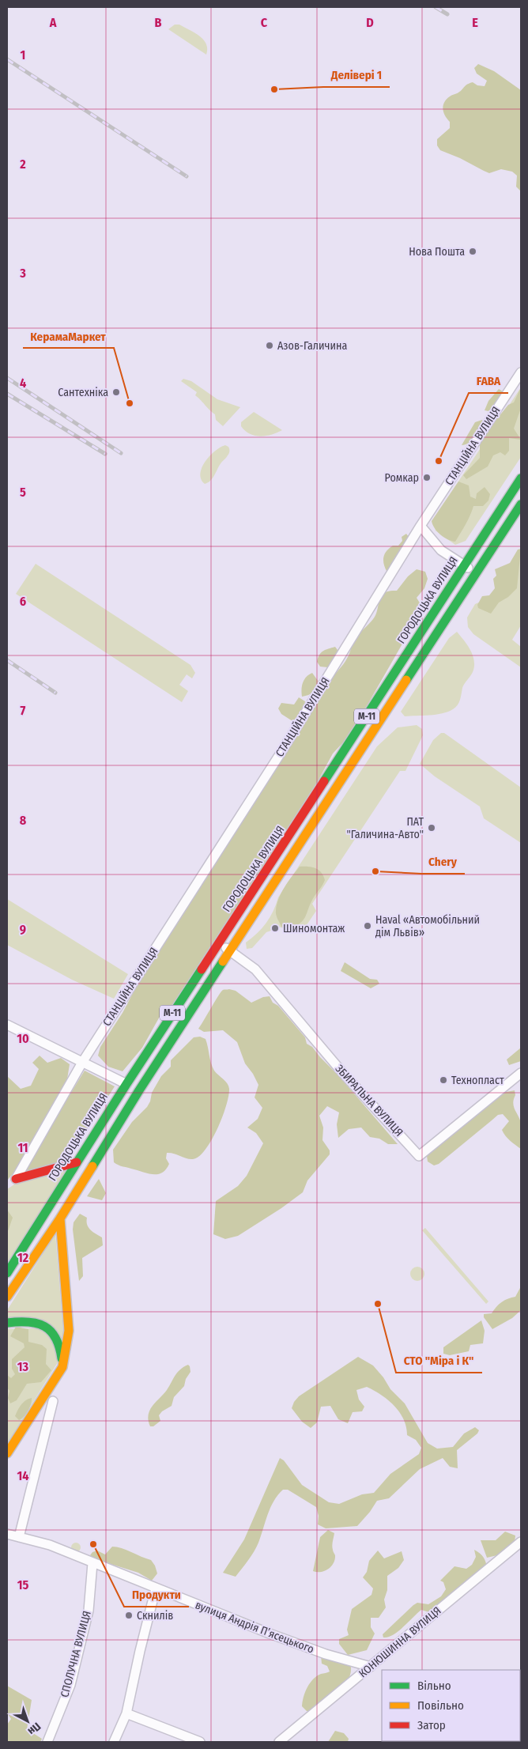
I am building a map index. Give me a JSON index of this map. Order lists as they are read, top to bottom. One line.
{"streets":{"main road":["ГОРОДОЦЬКА ВУЛИЦЯ","М-11"],"street":["СТАНЦІЙНА ВУЛИЦЯ","ЗБИРАЛЬНА ВУЛИЦЯ","вулиця Андрія Пʼясецького","КОНЮШИННА ВУЛИЦЯ","СПОЛУЧНА ВУЛИЦЯ"]},"crossings":[["М-11","ЗБИРАЛЬНА ВУЛИЦЯ"],["вулиця Андрія Пʼясецького","КОНЮШИННА ВУЛИЦЯ"],["вулиця Андрія Пʼясецького","СПОЛУЧНА ВУЛИЦЯ"]],"places":["Делівері 1","Нова Пошта","Азов-Галичина","Сантехніка","КерамаМаркет","FABA","Ромкар","ПАТ \"Галичина-Авто\"","Chery","Haval «Автомобільний дім Львів»","Шиномонтаж","Технопласт","СТО \"Міра і К\"","Продукти","Скнилів"],"legend":["Вільно","Повільно","Затор"],"north":"bottom right","grid":{"columns":["A","B","C","D","E"],"rows":["1","2","3","4","5","6","7","8","9","10","11","12","13","14","15"]}}
